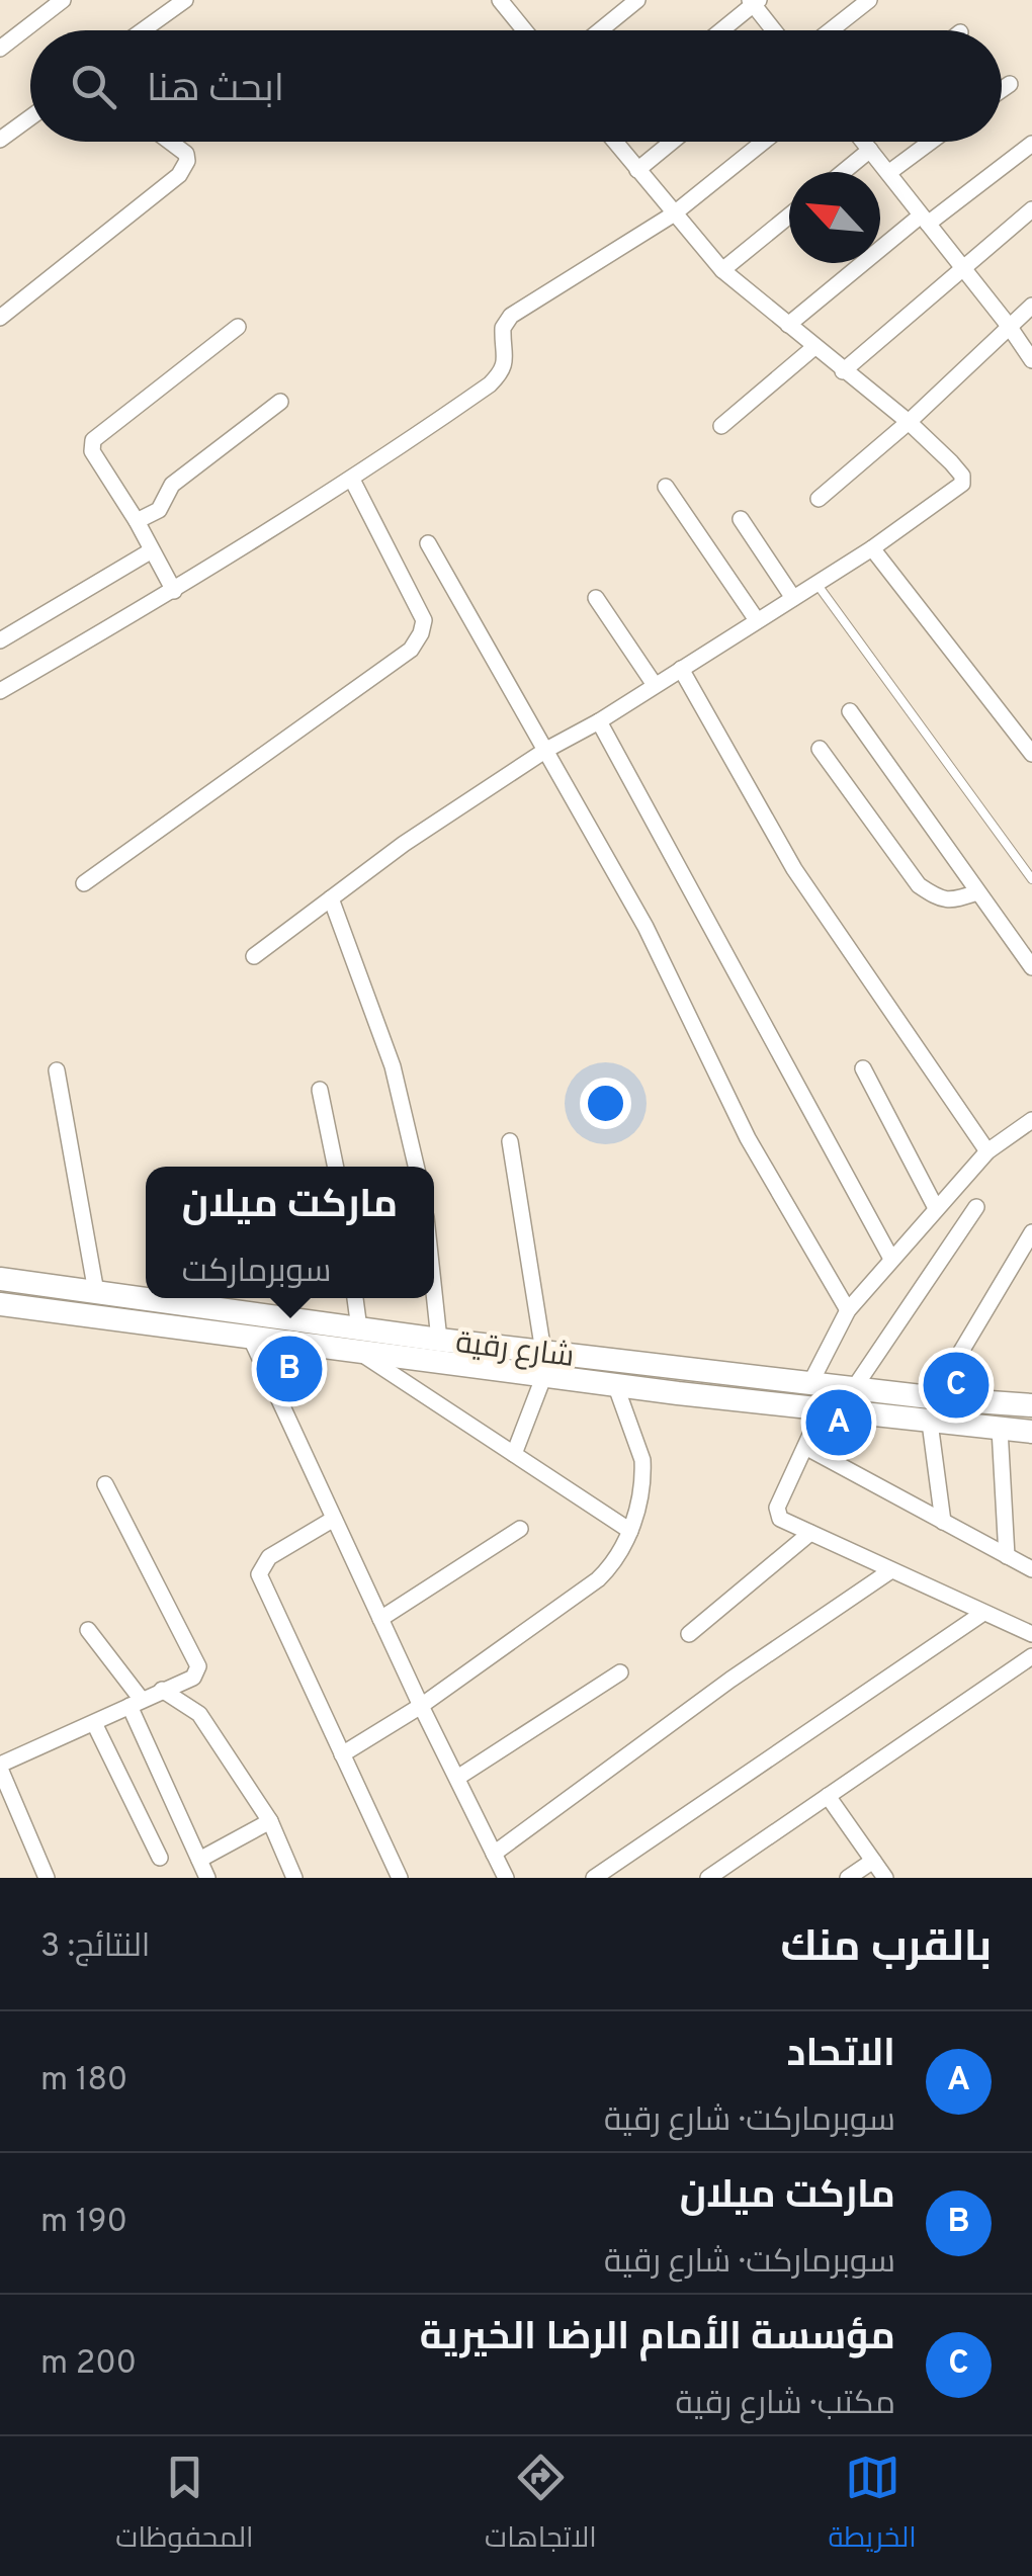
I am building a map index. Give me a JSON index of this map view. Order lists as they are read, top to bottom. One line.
{"streets":{"street":["شارع رقية"]},"north":"top left","page":{"search":"ابحث هنا","popup":["ماركت ميلان","سوبرماركت"],"pins":["B","C","A"],"heading":["بالقرب منك","النتائج: 3"],"list":[{"mark":"A","name":"الاتحاد","note":"سوبرماركت · شارع رقية","value":"180 m"},{"mark":"B","name":"ماركت ميلان","note":"سوبرماركت · شارع رقية","value":"190 m"},{"mark":"C","name":"مؤسسة الأمام الرضا الخيرية","note":"مكتب · شارع رقية","value":"200 m"}],"nav":["الخريطة","الاتجاهات","المحفوظات"]}}
